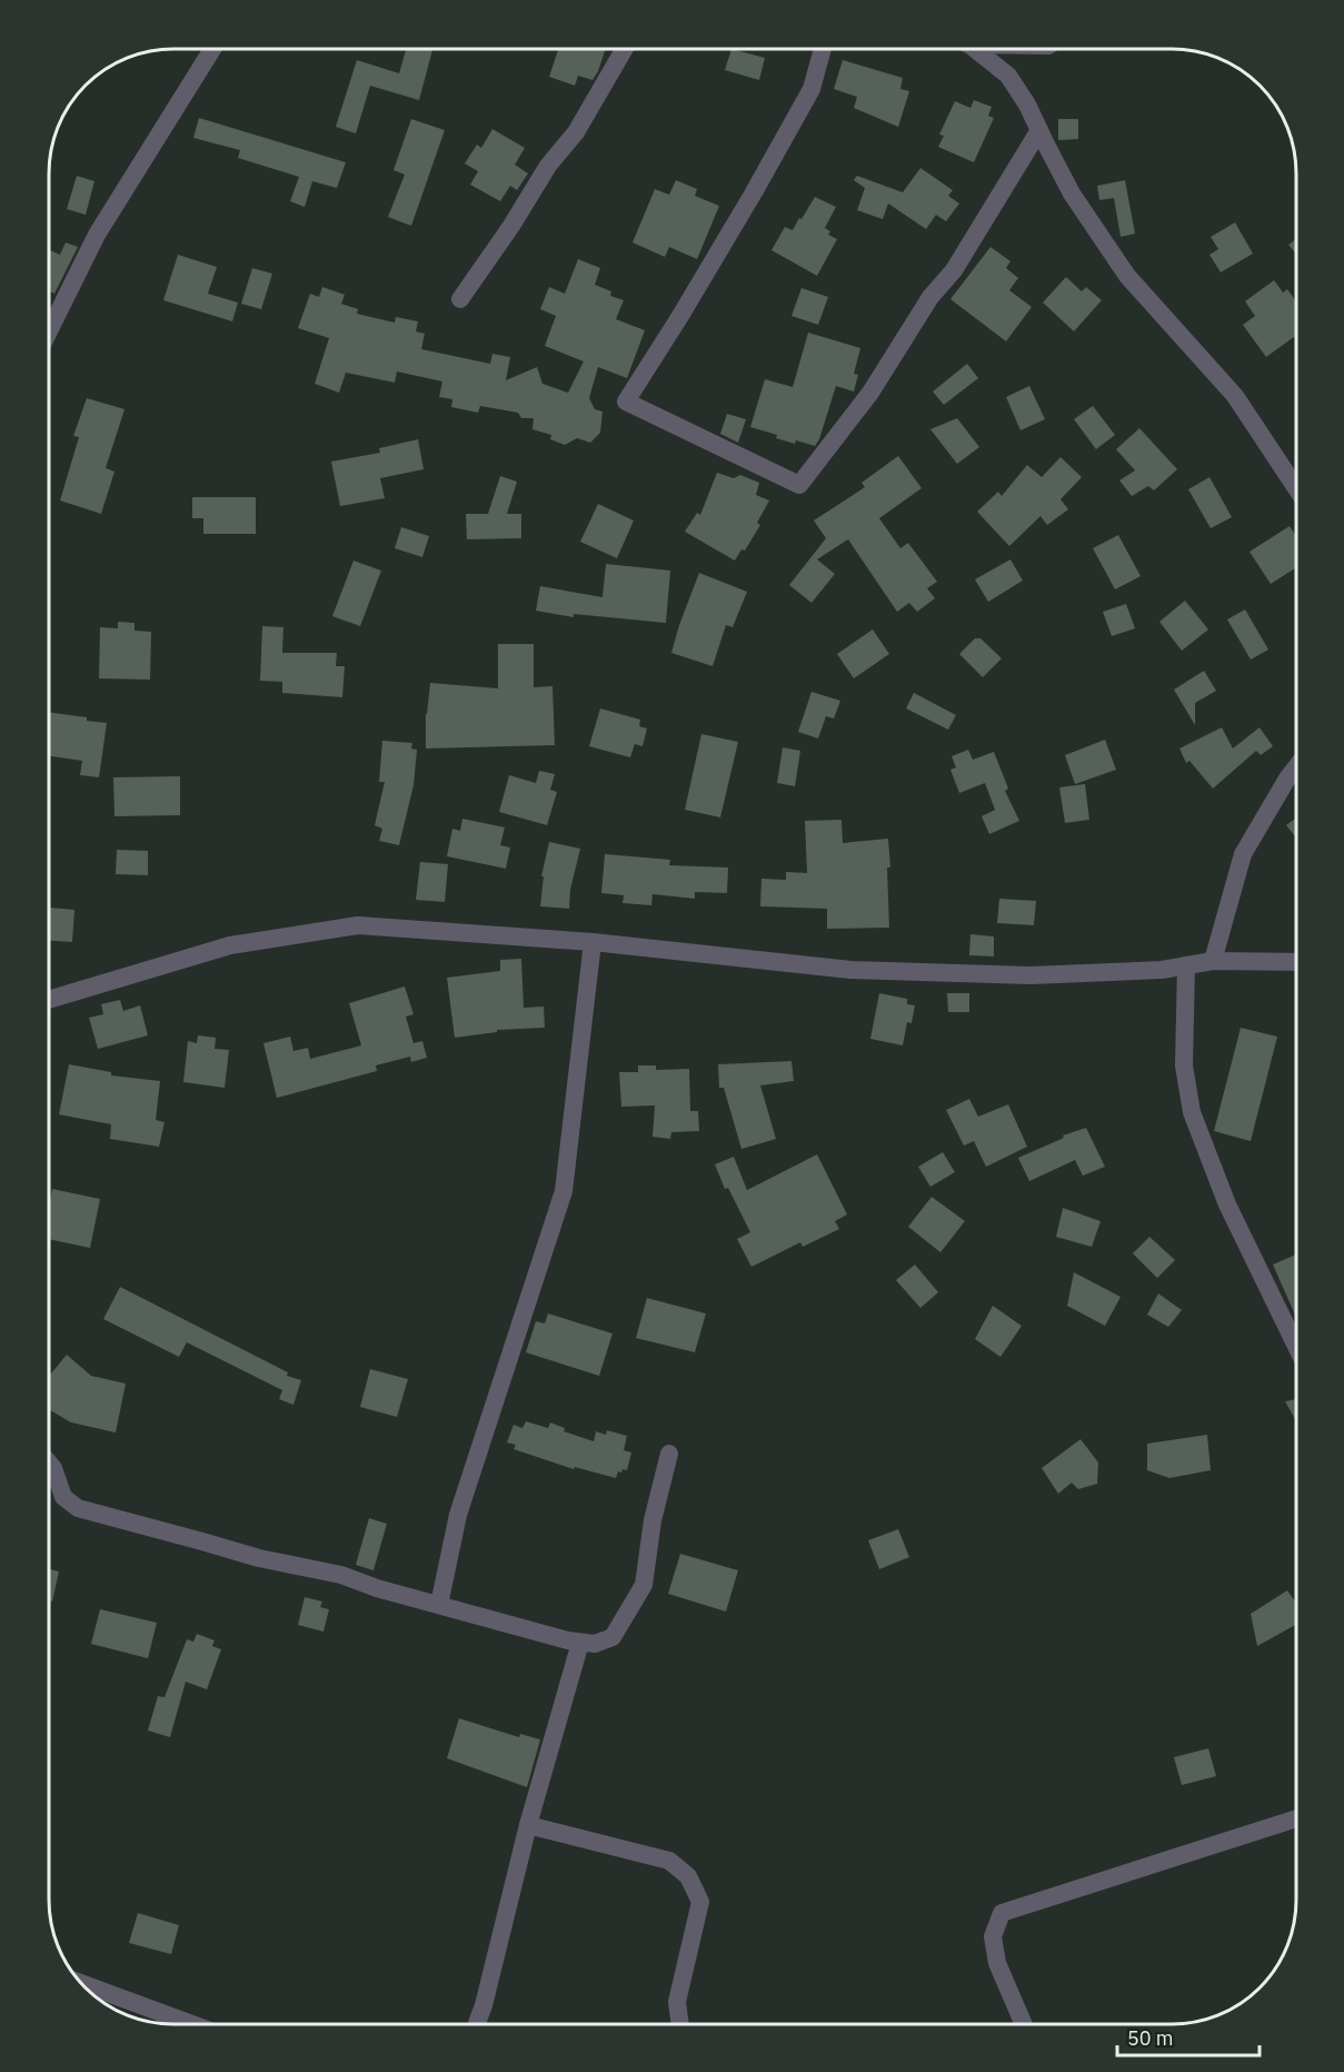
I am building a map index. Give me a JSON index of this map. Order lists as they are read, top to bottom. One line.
{"scale_bar":"50 m"}
